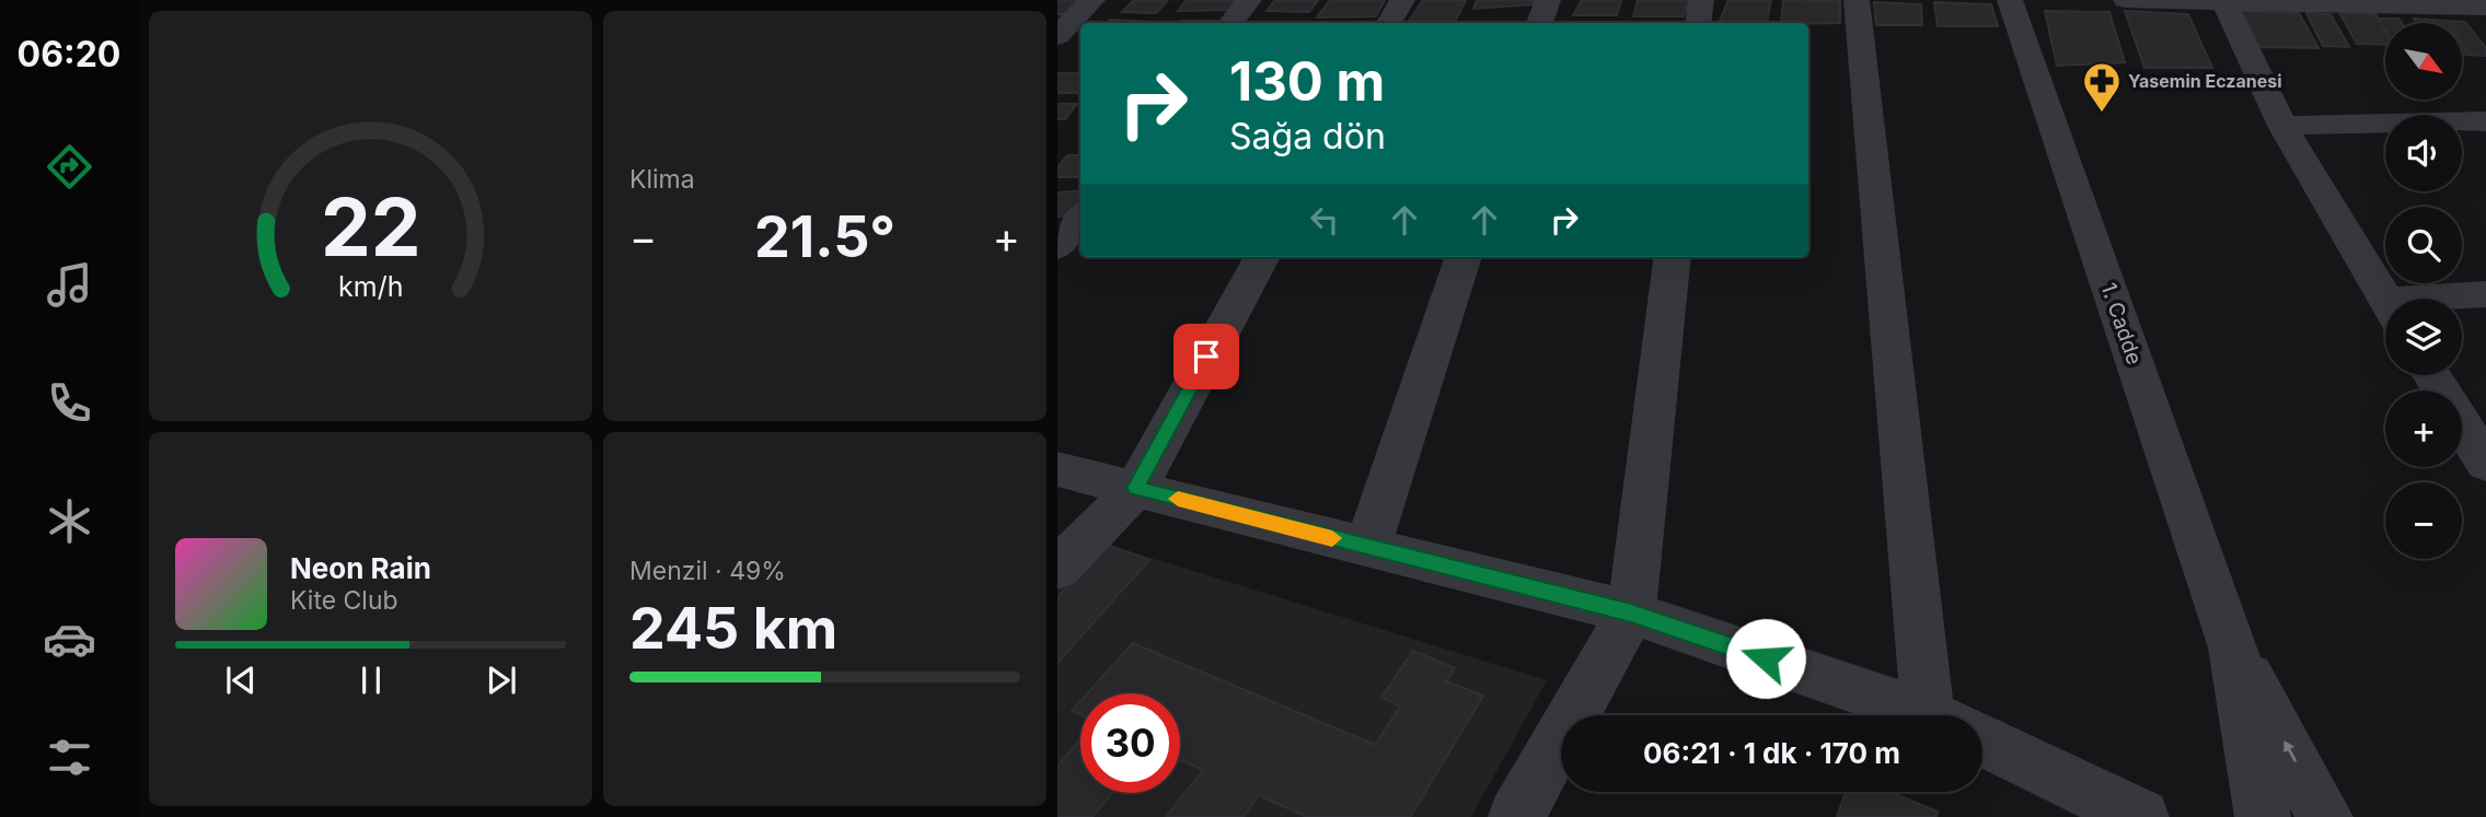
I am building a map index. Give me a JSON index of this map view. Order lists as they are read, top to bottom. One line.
{"streets":{"street":["1. Cadde"]},"places":{"pharmacy":["Yasemin Eczanesi"]},"north":"bottom right","page":{"tabs":"06:20","tile":["Klima",["Menzil · 49%","245 km"]],"map_buttons":["+","−"],"turn":["130 m","Sağa dön"],"heat":["−","21.5°","+"],"song":["Neon Rain","Kite Club"],"limit":"30","trip":"06:21 · 1 dk · 170 m","gauge":["22","km/h"]}}
